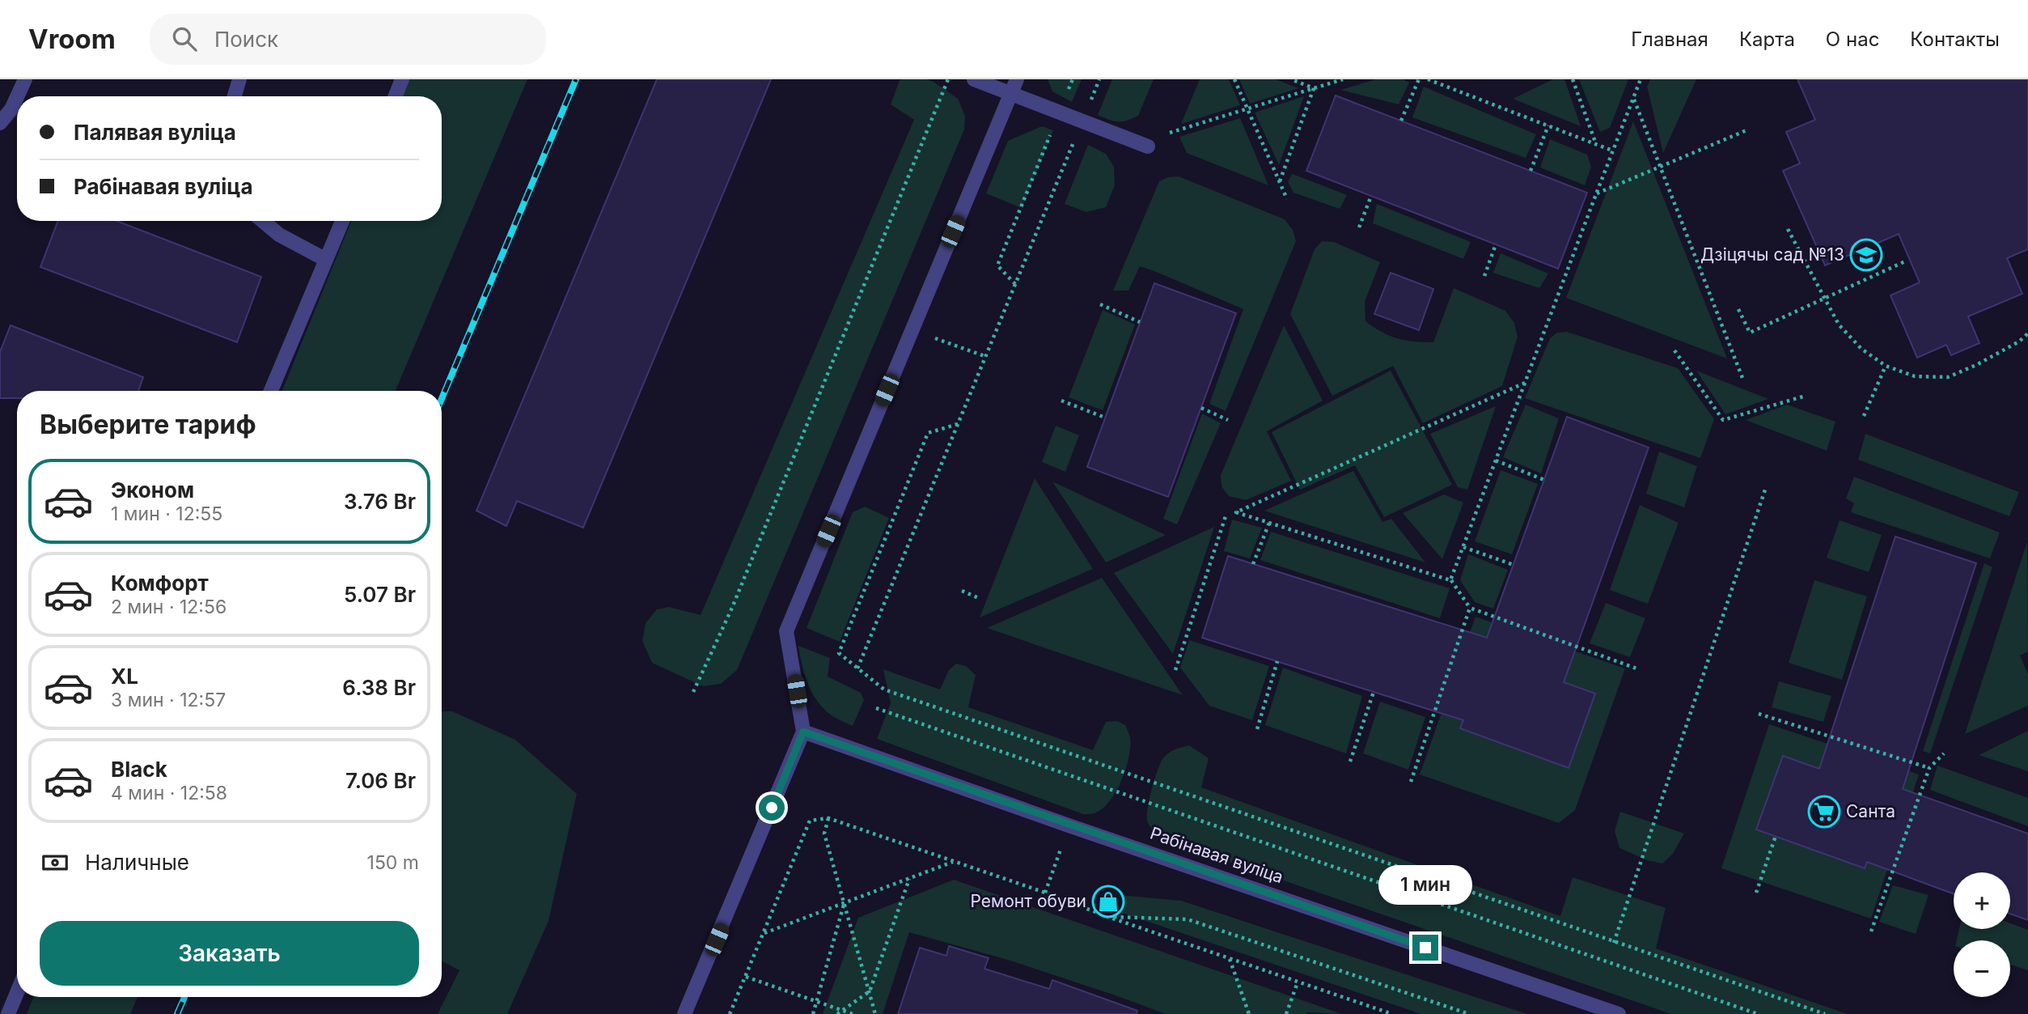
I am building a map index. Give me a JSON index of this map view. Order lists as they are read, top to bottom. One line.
{"streets":{"street":["Рабінавая вуліца"]},"places":{"school or university":["Дзіцячы сад №13"],"supermarket":["Санта"],"shop":["Ремонт обуви"]},"page":{"header":"Vroom","search":"Поиск","nav":["Главная","Карта","О нас","Контакты"],"banner":["Палявая вуліца","Рабінавая вуліца"],"heading":"Выберите тариф","list":[{"name":"Эконом","note":"1 мин · 12:55","value":"3.76 Br"},{"name":"Комфорт","note":"2 мин · 12:56","value":"5.07 Br"},{"name":"XL","note":"3 мин · 12:57","value":"6.38 Br"},{"name":"Black","note":"4 мин · 12:58","value":"7.06 Br"}],"pay":["Наличные","150 m"],"bubble":"1 мин","map_buttons":["+","−"],"buttons":"Заказать"}}
